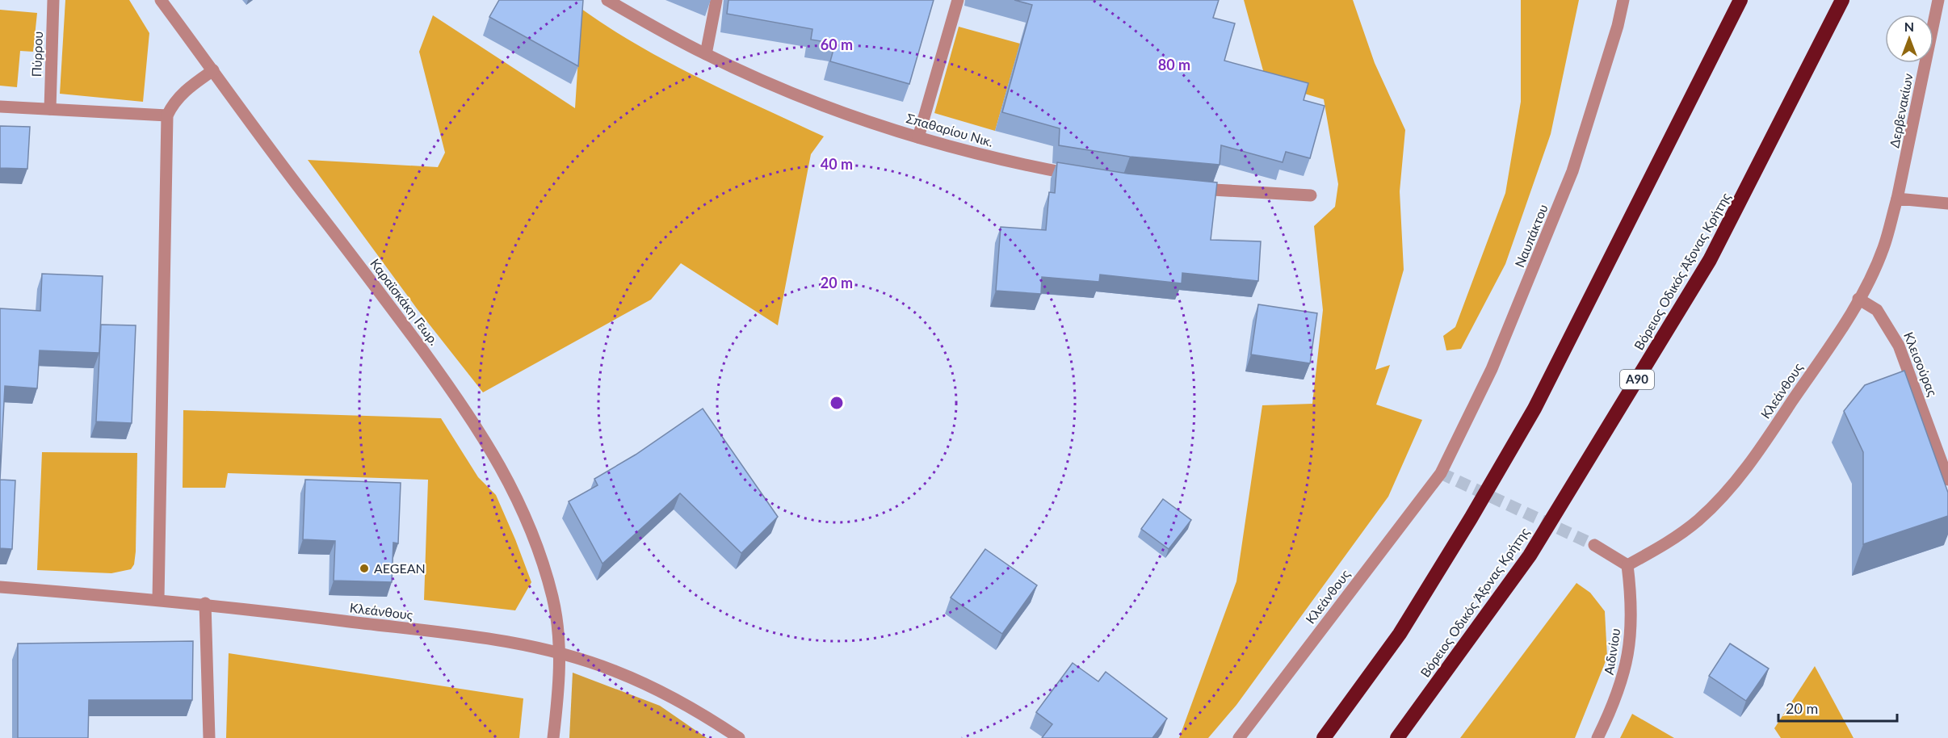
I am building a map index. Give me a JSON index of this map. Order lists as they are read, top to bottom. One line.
{"streets":{"highway":["Βόρειος Οδικός Άξονας Κρήτης","Α90"],"street":["Πύρρου","Δερβενακίων","Σπαθαρίου Νικ.","Ναυπάκτου","Καραϊσκάκη Γεωρ.","Κλεισούρας","Κλεάνθους","Αιδινίου"]},"crossings":[["Δερβενακίων","Κλεάνθους"],["Ναυπάκτου","Κλεάνθους"],["Καραϊσκάκη Γεωρ.","Κλεάνθους"],["Κλεισούρας","Κλεάνθους"],["Κλεάνθους","Αιδινίου"]],"places":["AEGEAN"],"scale_bar":"20 m","north":"top","rings":["60 m","80 m","40 m","20 m"]}
